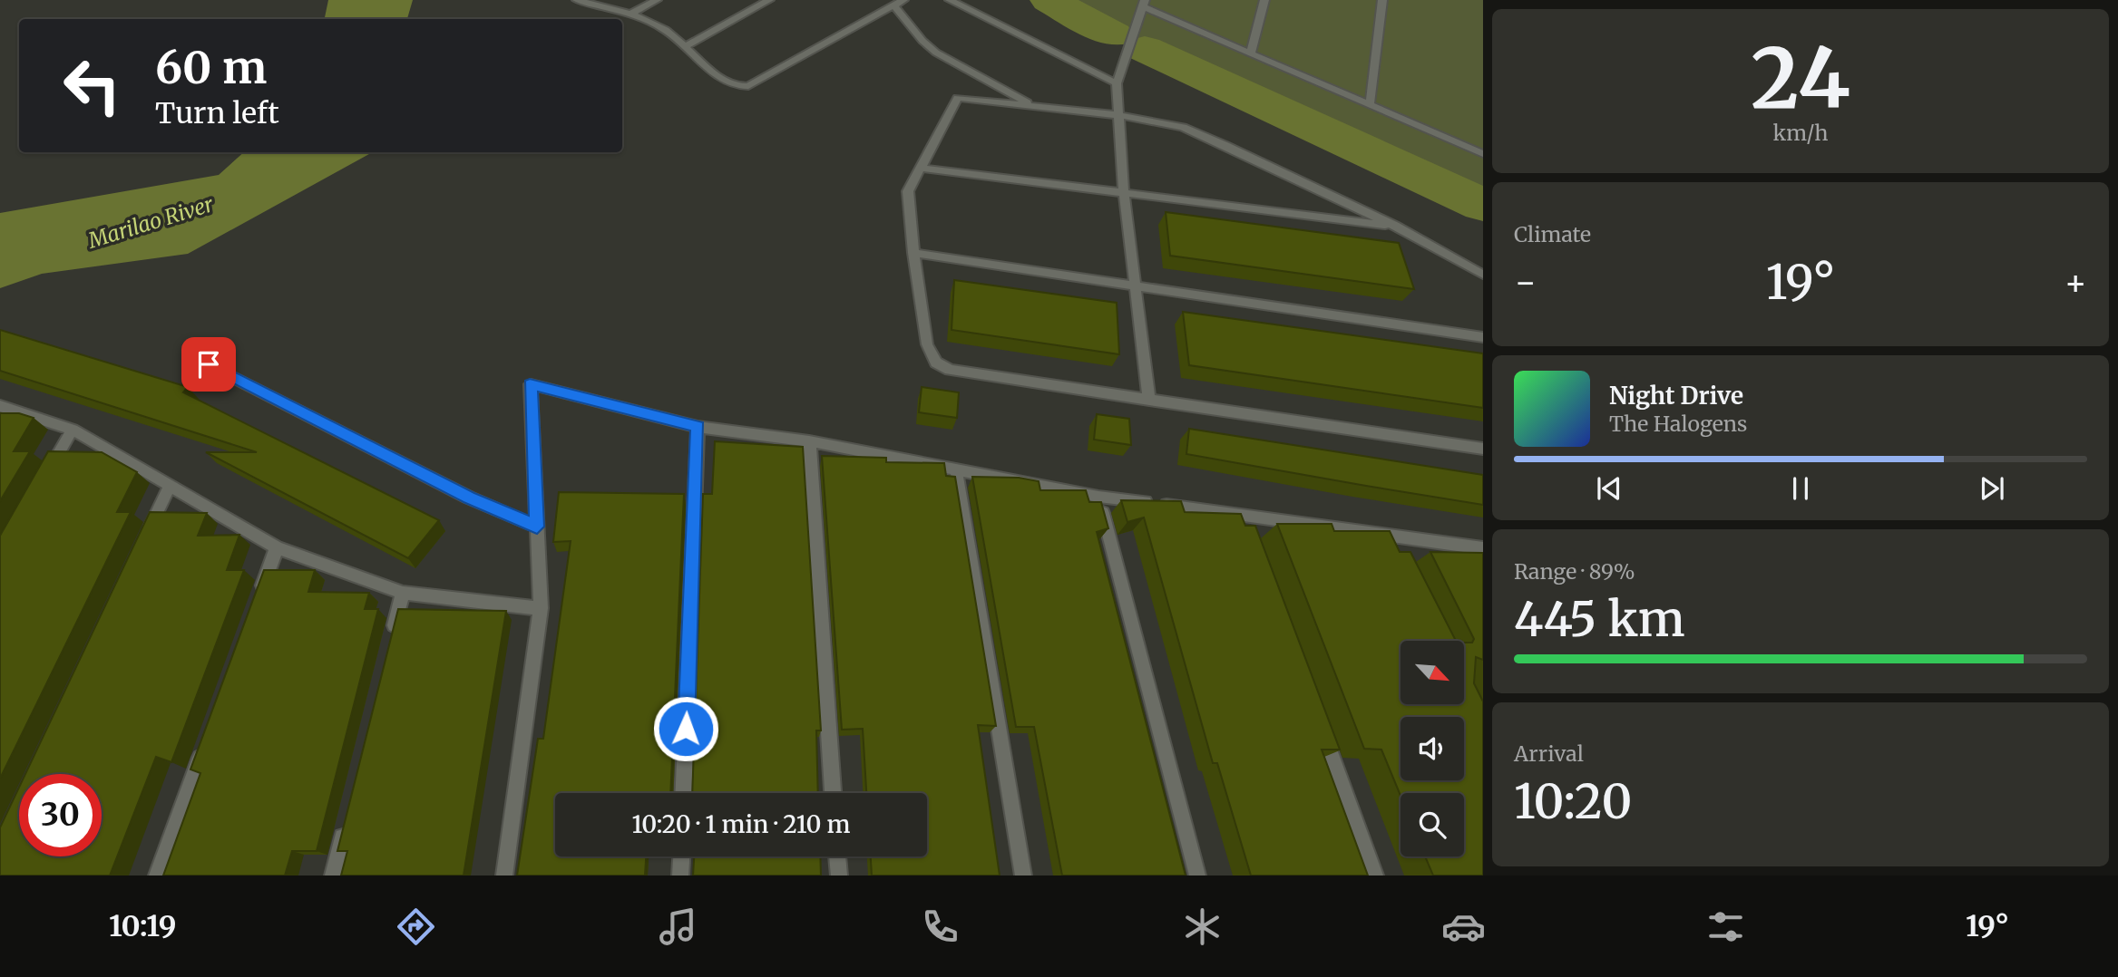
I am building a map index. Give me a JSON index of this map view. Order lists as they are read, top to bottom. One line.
{"water":["Marilao River"],"north":"bottom right","page":{"tile":[["24","km/h"],"Climate",["Range · 89%","445 km"],["Arrival","10:20"]],"turn":["60 m","Turn left"],"heat":["−","19°","+"],"song":["Night Drive","The Halogens"],"limit":"30","trip":"10:20 · 1 min · 210 m","tabs":["10:19","19°"]}}
